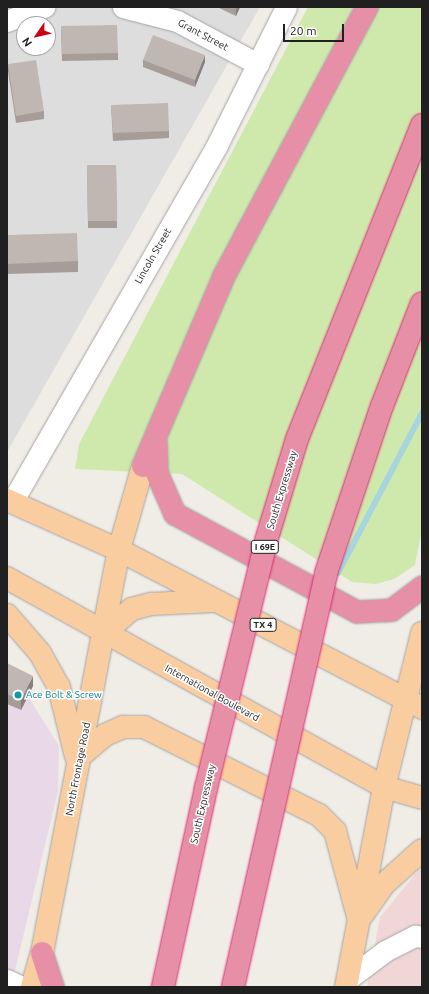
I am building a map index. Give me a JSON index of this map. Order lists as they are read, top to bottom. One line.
{"streets":{"highway":["South Expressway","I 69E"],"main road":["TX 4","International Boulevard","North Frontage Road"],"street":["Grant Street","Lincoln Street"]},"crossings":[["Grant Street","Lincoln Street"],["Lincoln Street","TX 4"],["TX 4","North Frontage Road"],["International Boulevard","North Frontage Road"]],"places":["Ace Bolt & Screw"],"scale_bar":"20 m","north":"bottom left"}
